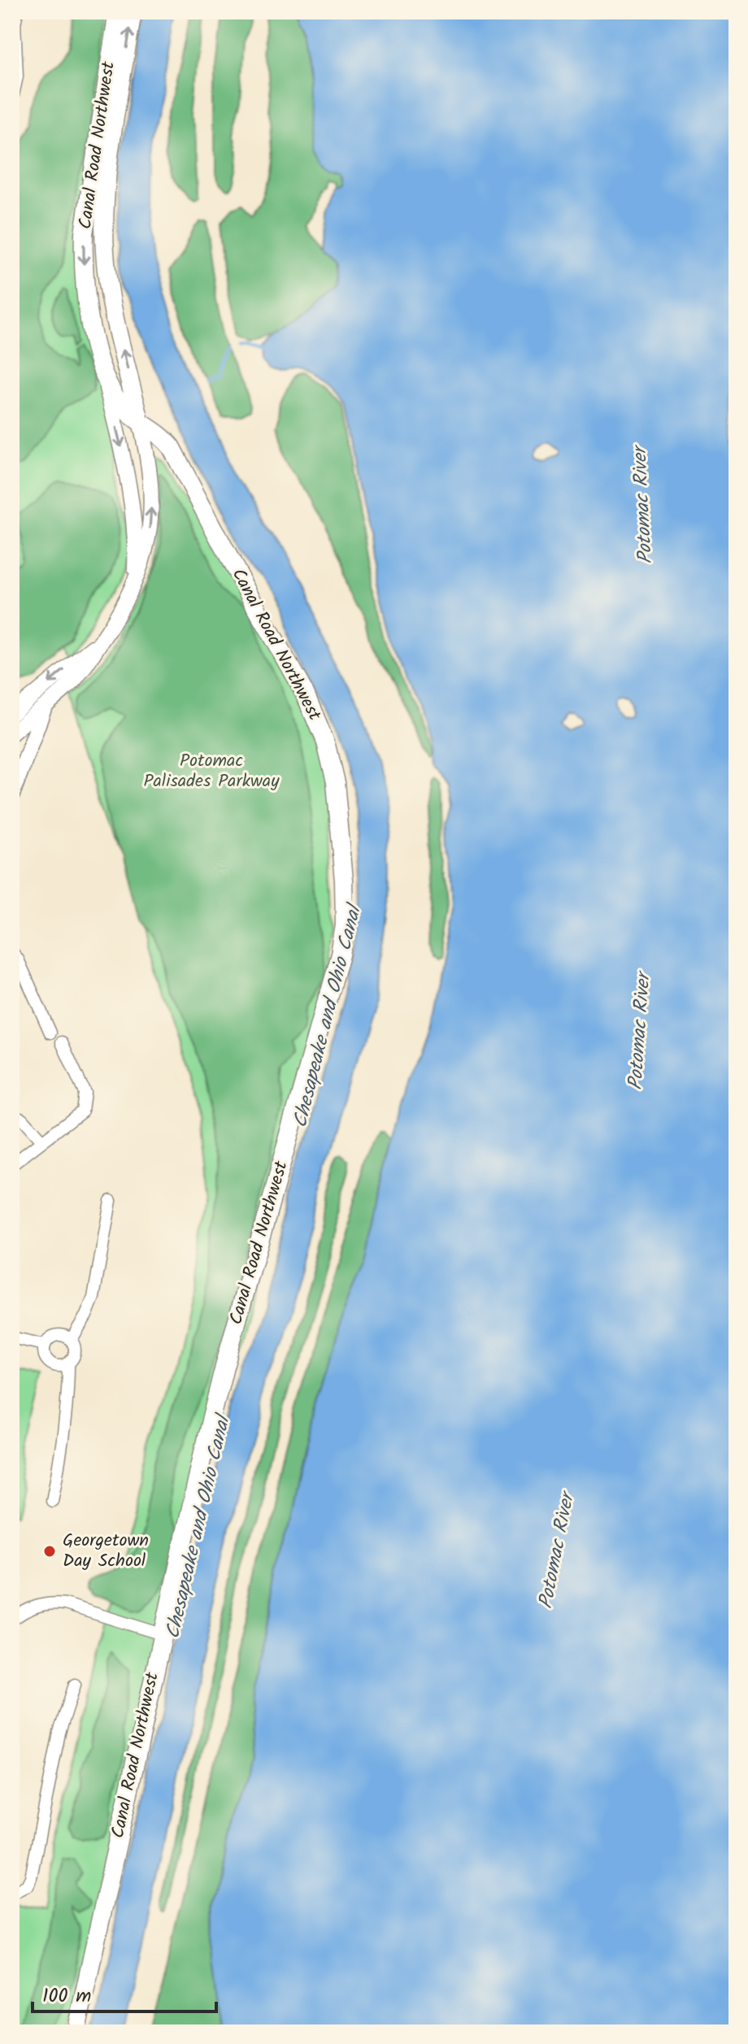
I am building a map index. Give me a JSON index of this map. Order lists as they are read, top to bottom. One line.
{"streets":{"highway":["Canal Road Northwest"]},"water":["Potomac River","Chesapeake and Ohio Canal"],"parks":["Potomac Palisades Parkway"],"places":["Georgetown Day School"],"scale_bar":"100 m"}
